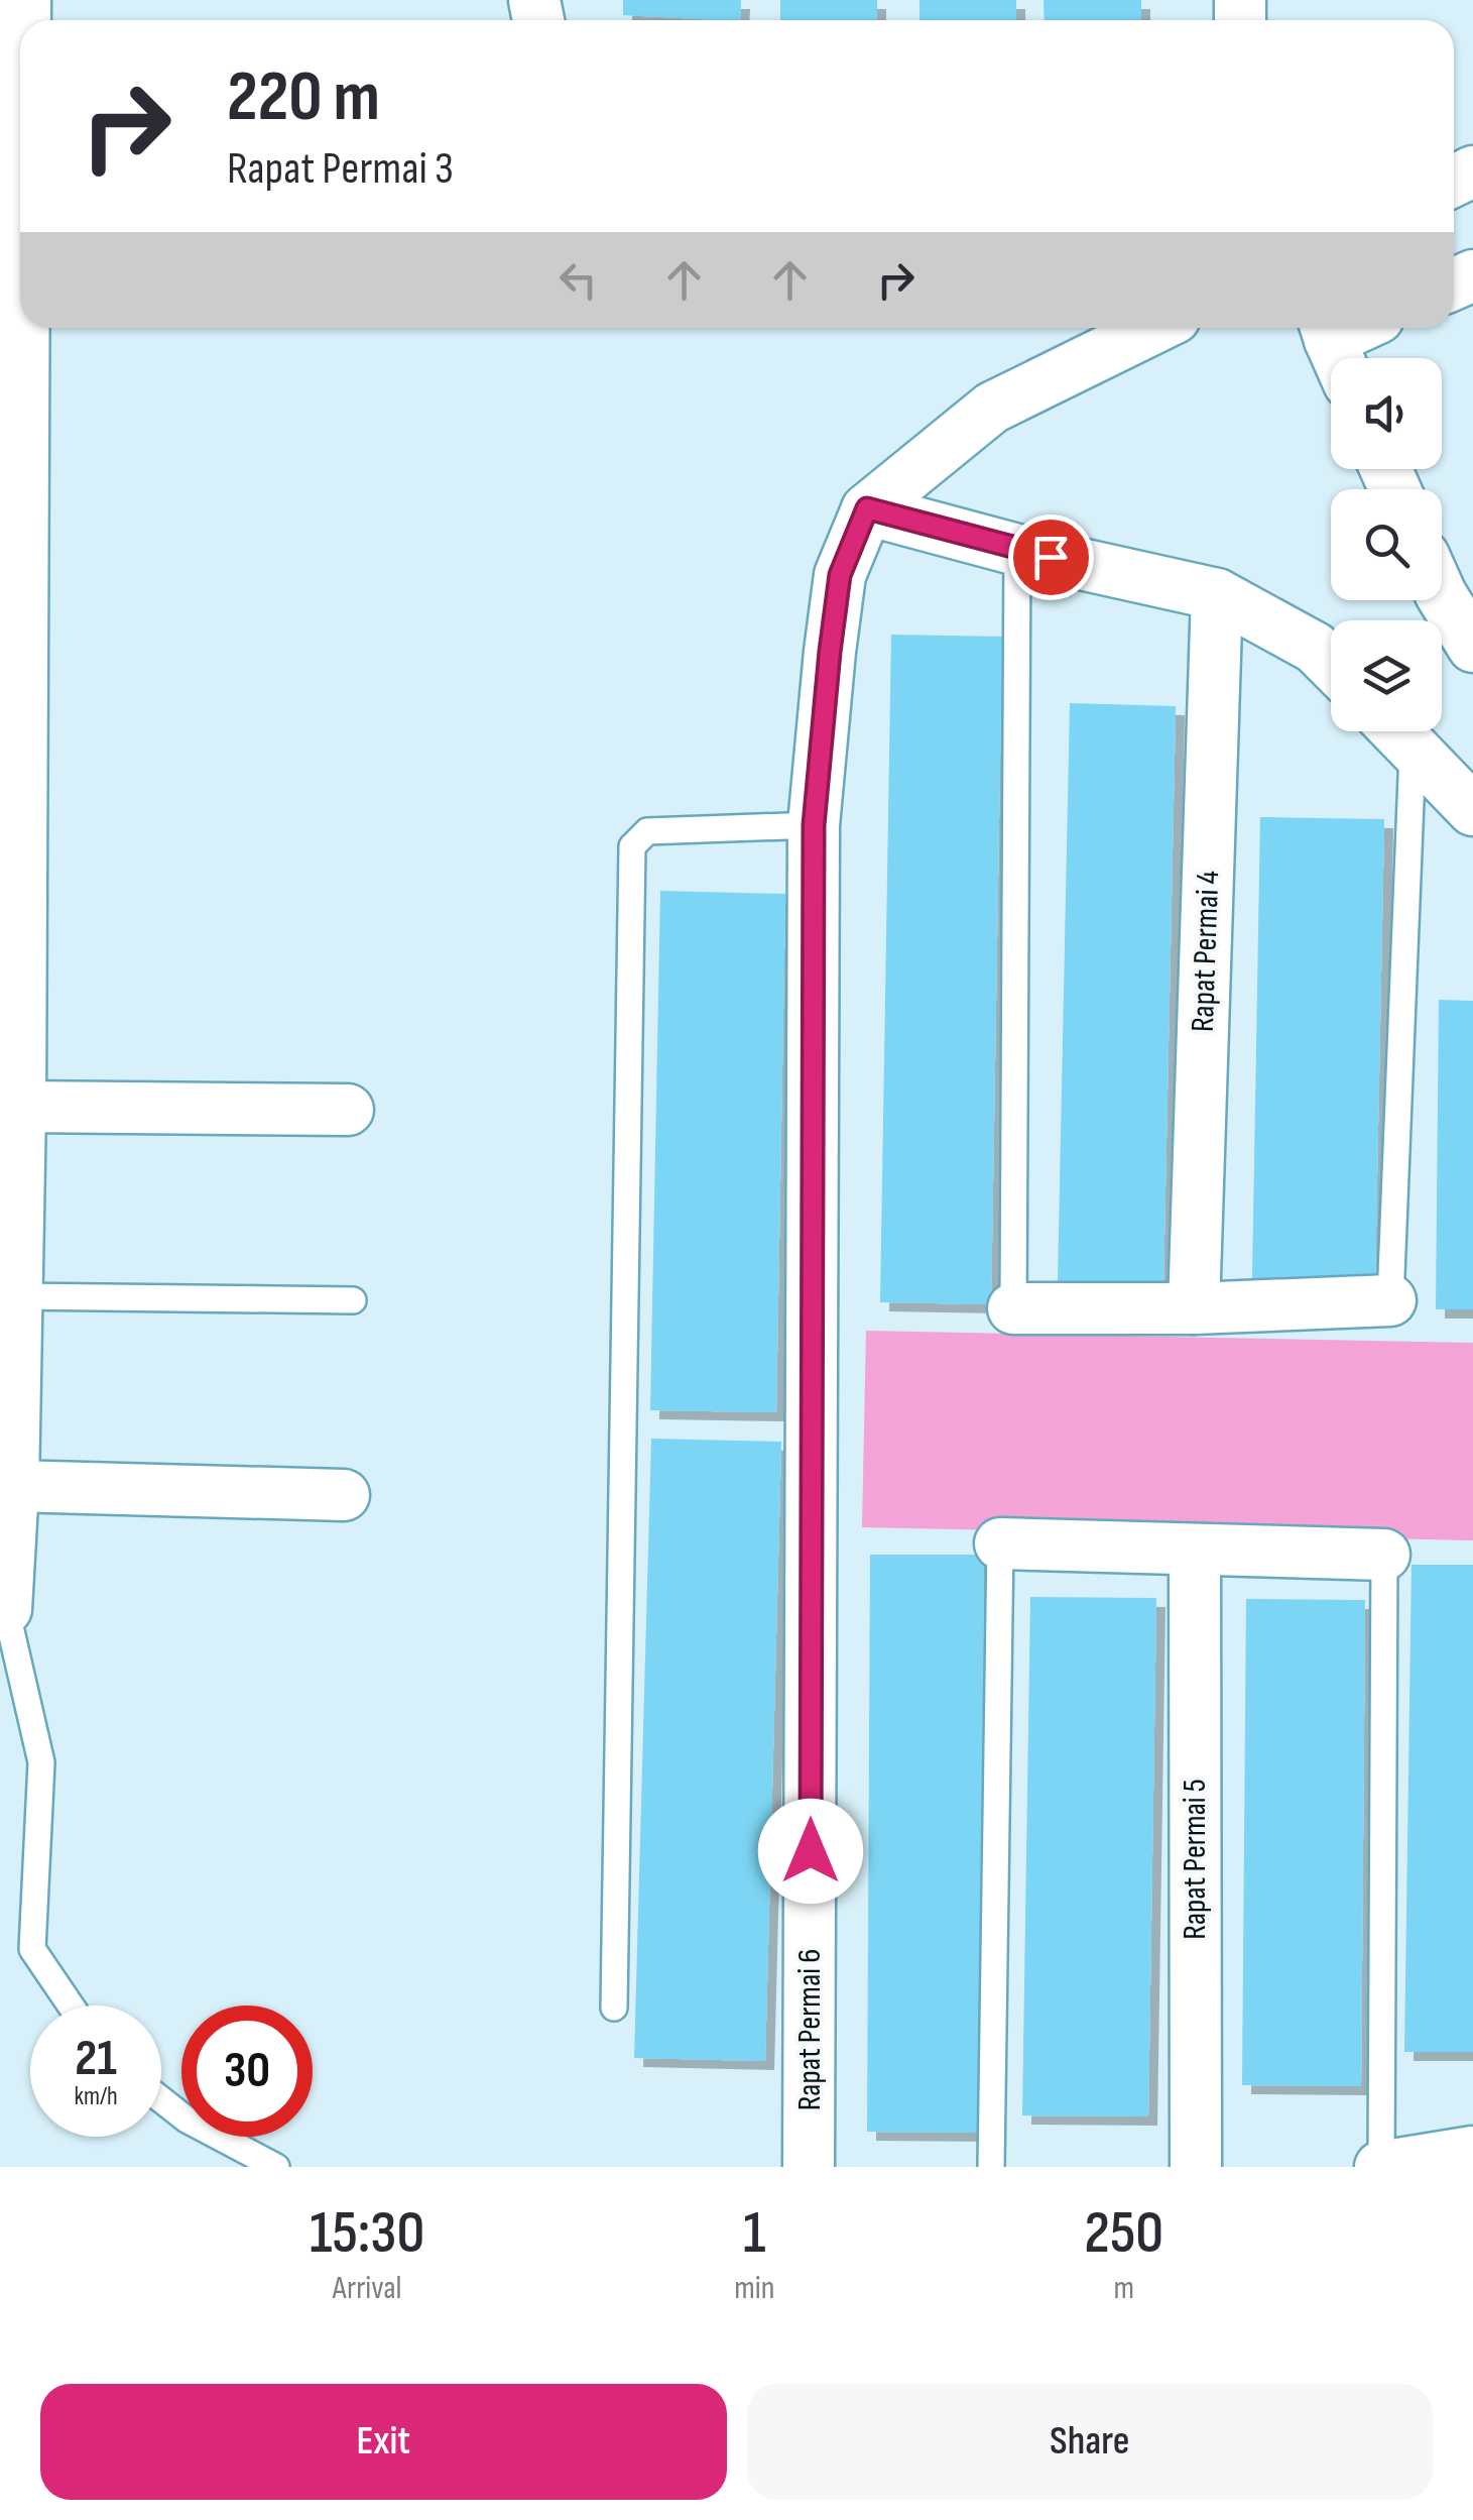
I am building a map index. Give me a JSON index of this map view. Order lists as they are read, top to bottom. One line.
{"streets":{"street":["Rapat Permai 4","Rapat Permai 5","Rapat Permai 6"]},"page":{"turn":["220 m","Rapat Permai 3"],"speed":"21 km/h","limit":"30","eta":["15:30","Arrival","1","min","250","m"],"buttons":["Exit","Share"]}}
